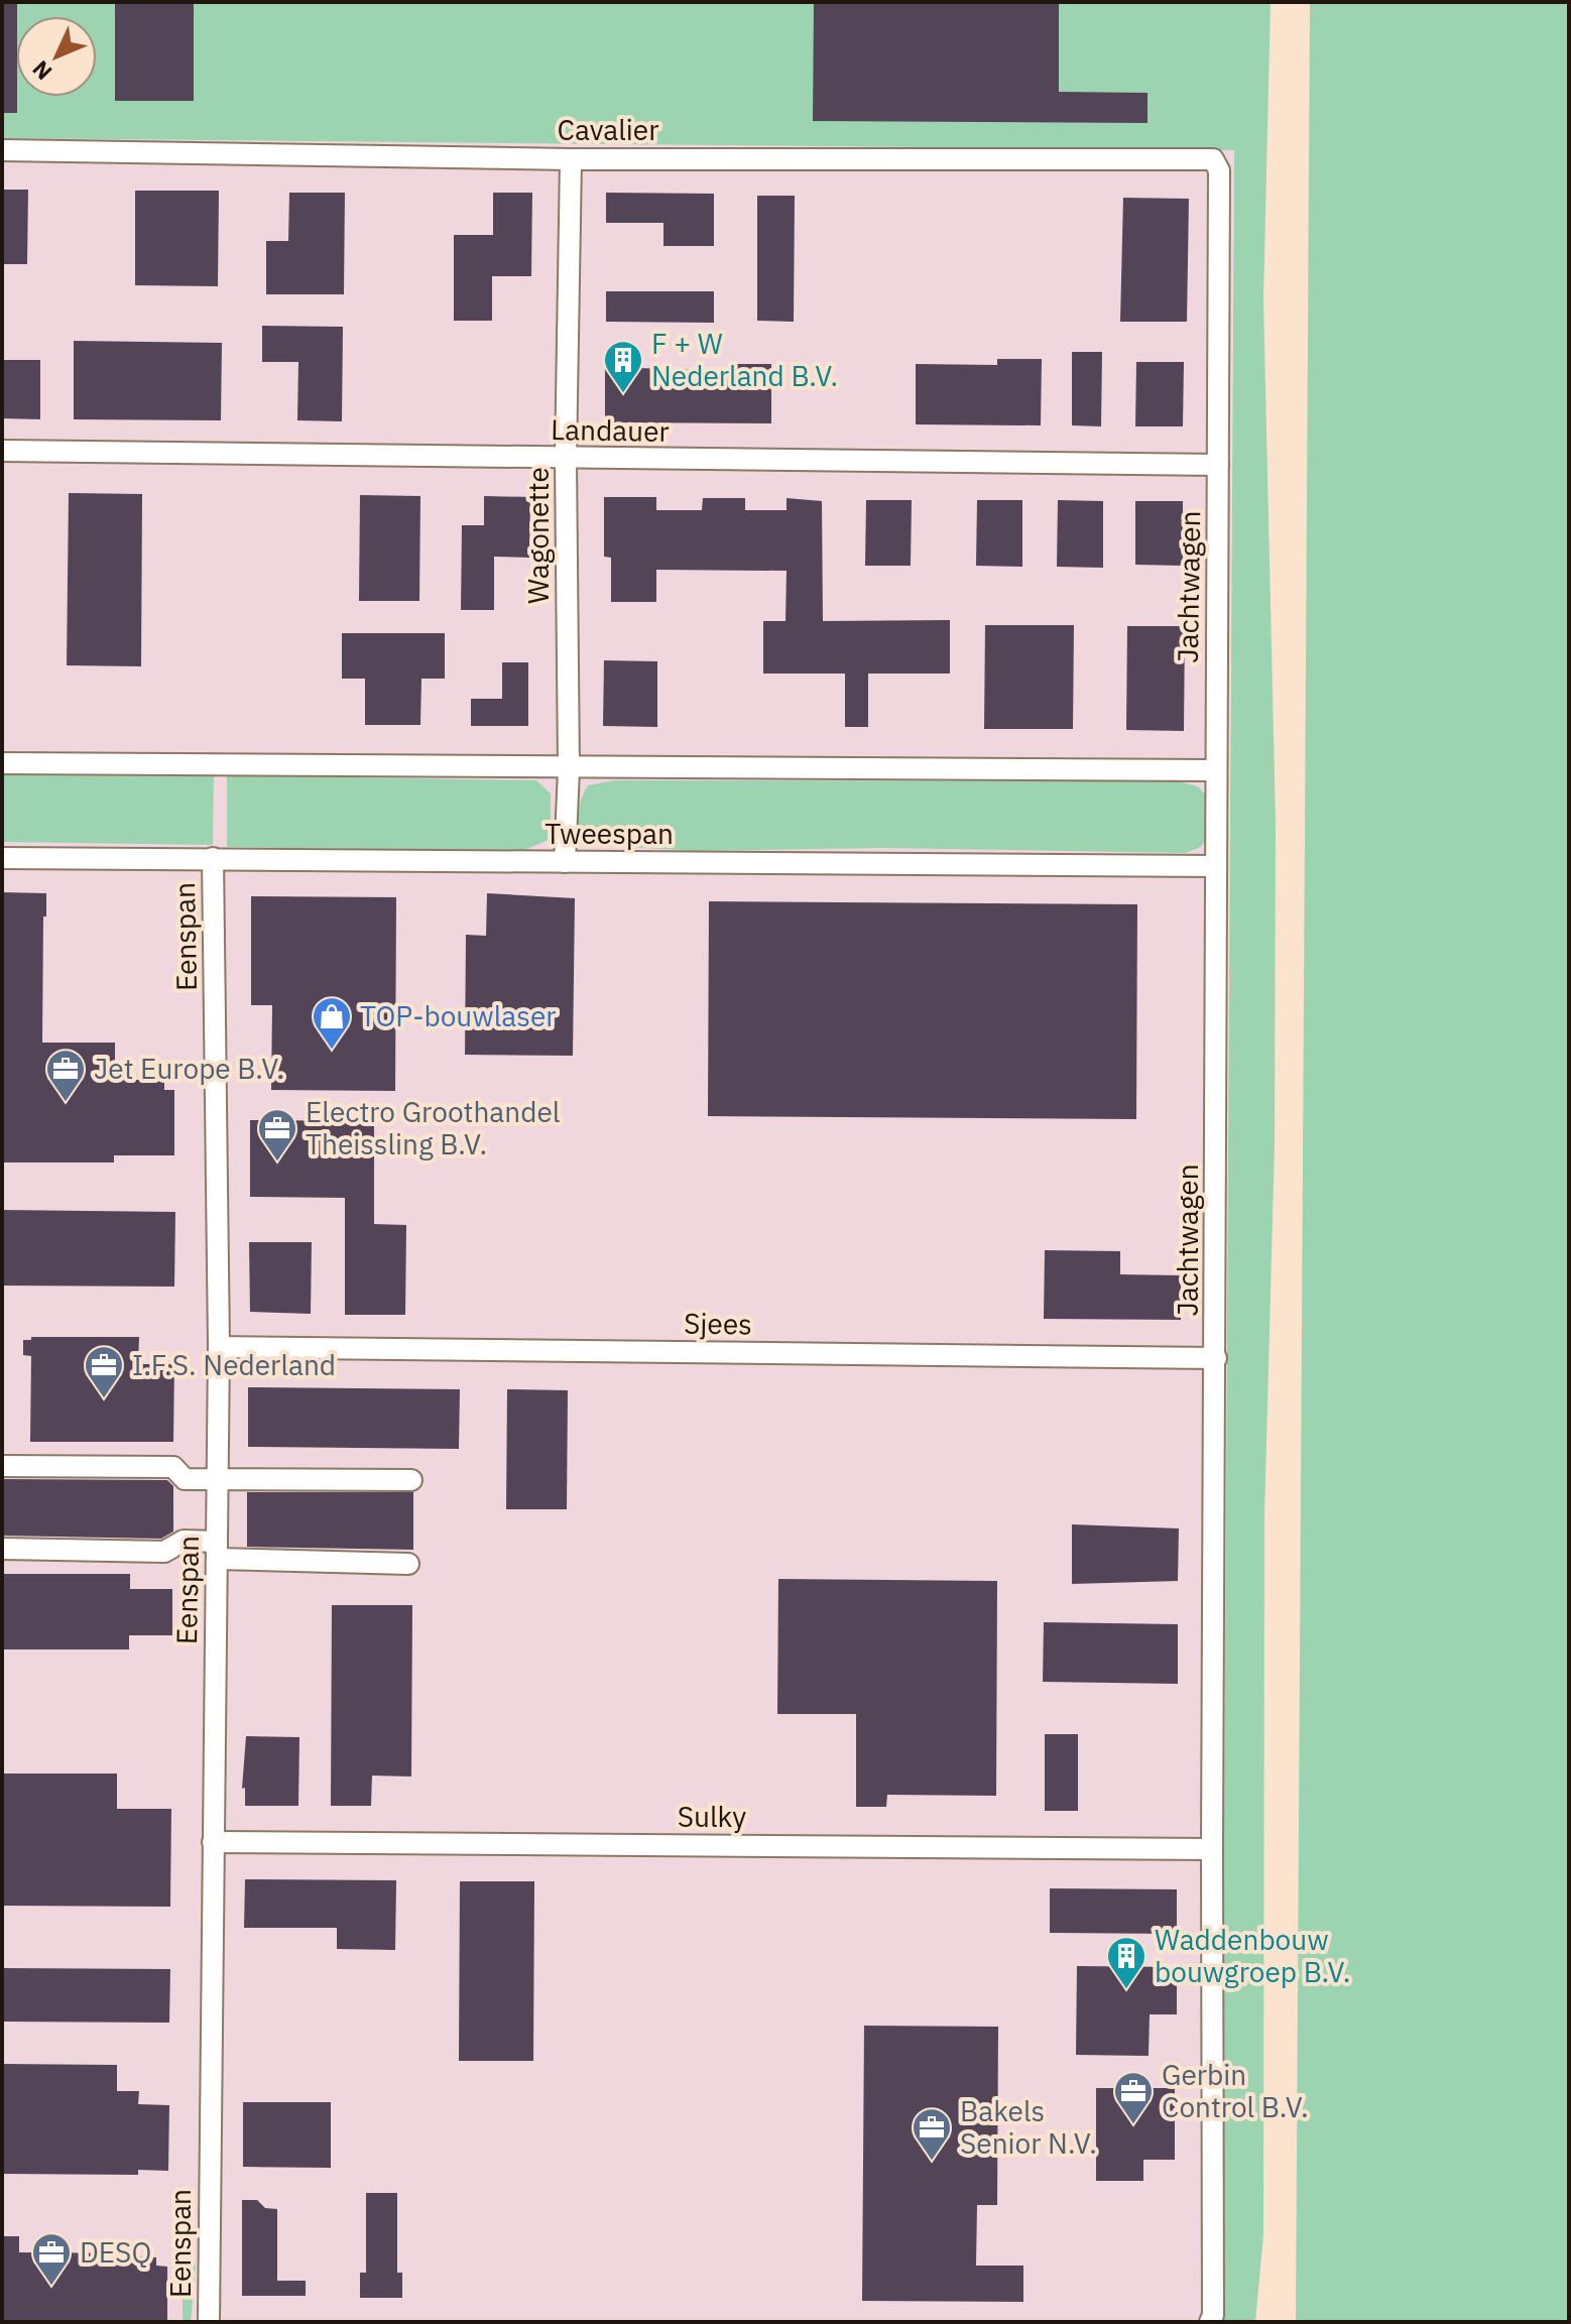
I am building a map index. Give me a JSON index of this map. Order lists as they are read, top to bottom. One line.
{"streets":{"street":["Cavalier","Landauer","Wagonette","Jachtwagen","Tweespan","Eenspan","Sjees","Sulky"]},"crossings":[["Cavalier","Wagonette"],["Cavalier","Jachtwagen"],["Landauer","Wagonette"],["Landauer","Jachtwagen"],["Wagonette","Tweespan"],["Jachtwagen","Tweespan"],["Jachtwagen","Sjees"],["Jachtwagen","Sulky"],["Tweespan","Eenspan"],["Eenspan","Sjees"],["Eenspan","Sulky"]],"places":{"building":["F + W Nederland B.V.","Waddenbouw bouwgroep B.V."],"shop":["TOP-bouwlaser"],"office":["Jet Europe B.V.","Electro Groothandel Theissling B.V.","I.F.S. Nederland","Gerbin Control B.V.","Bakels Senior N.V.","DESQ"]},"north":"bottom left"}
